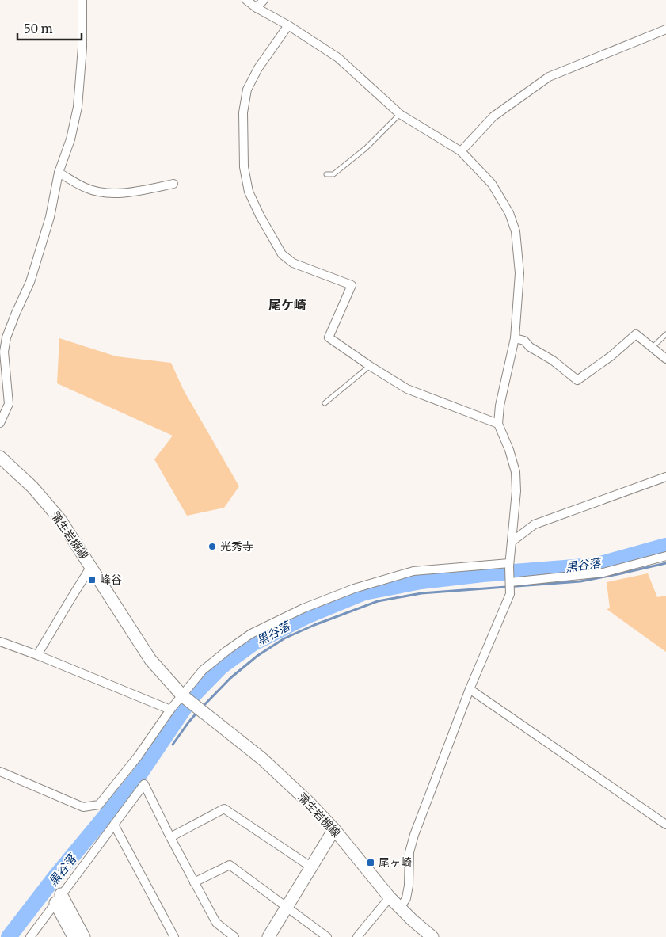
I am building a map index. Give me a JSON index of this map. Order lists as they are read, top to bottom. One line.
{"streets":{"main road":["蒲生岩槻線"]},"districts":["尾ケ崎"],"water":["黒谷落"],"places":{"other":["光秀寺"],"transit":["峰谷","尾ヶ崎"]},"scale_bar":"50 m"}
